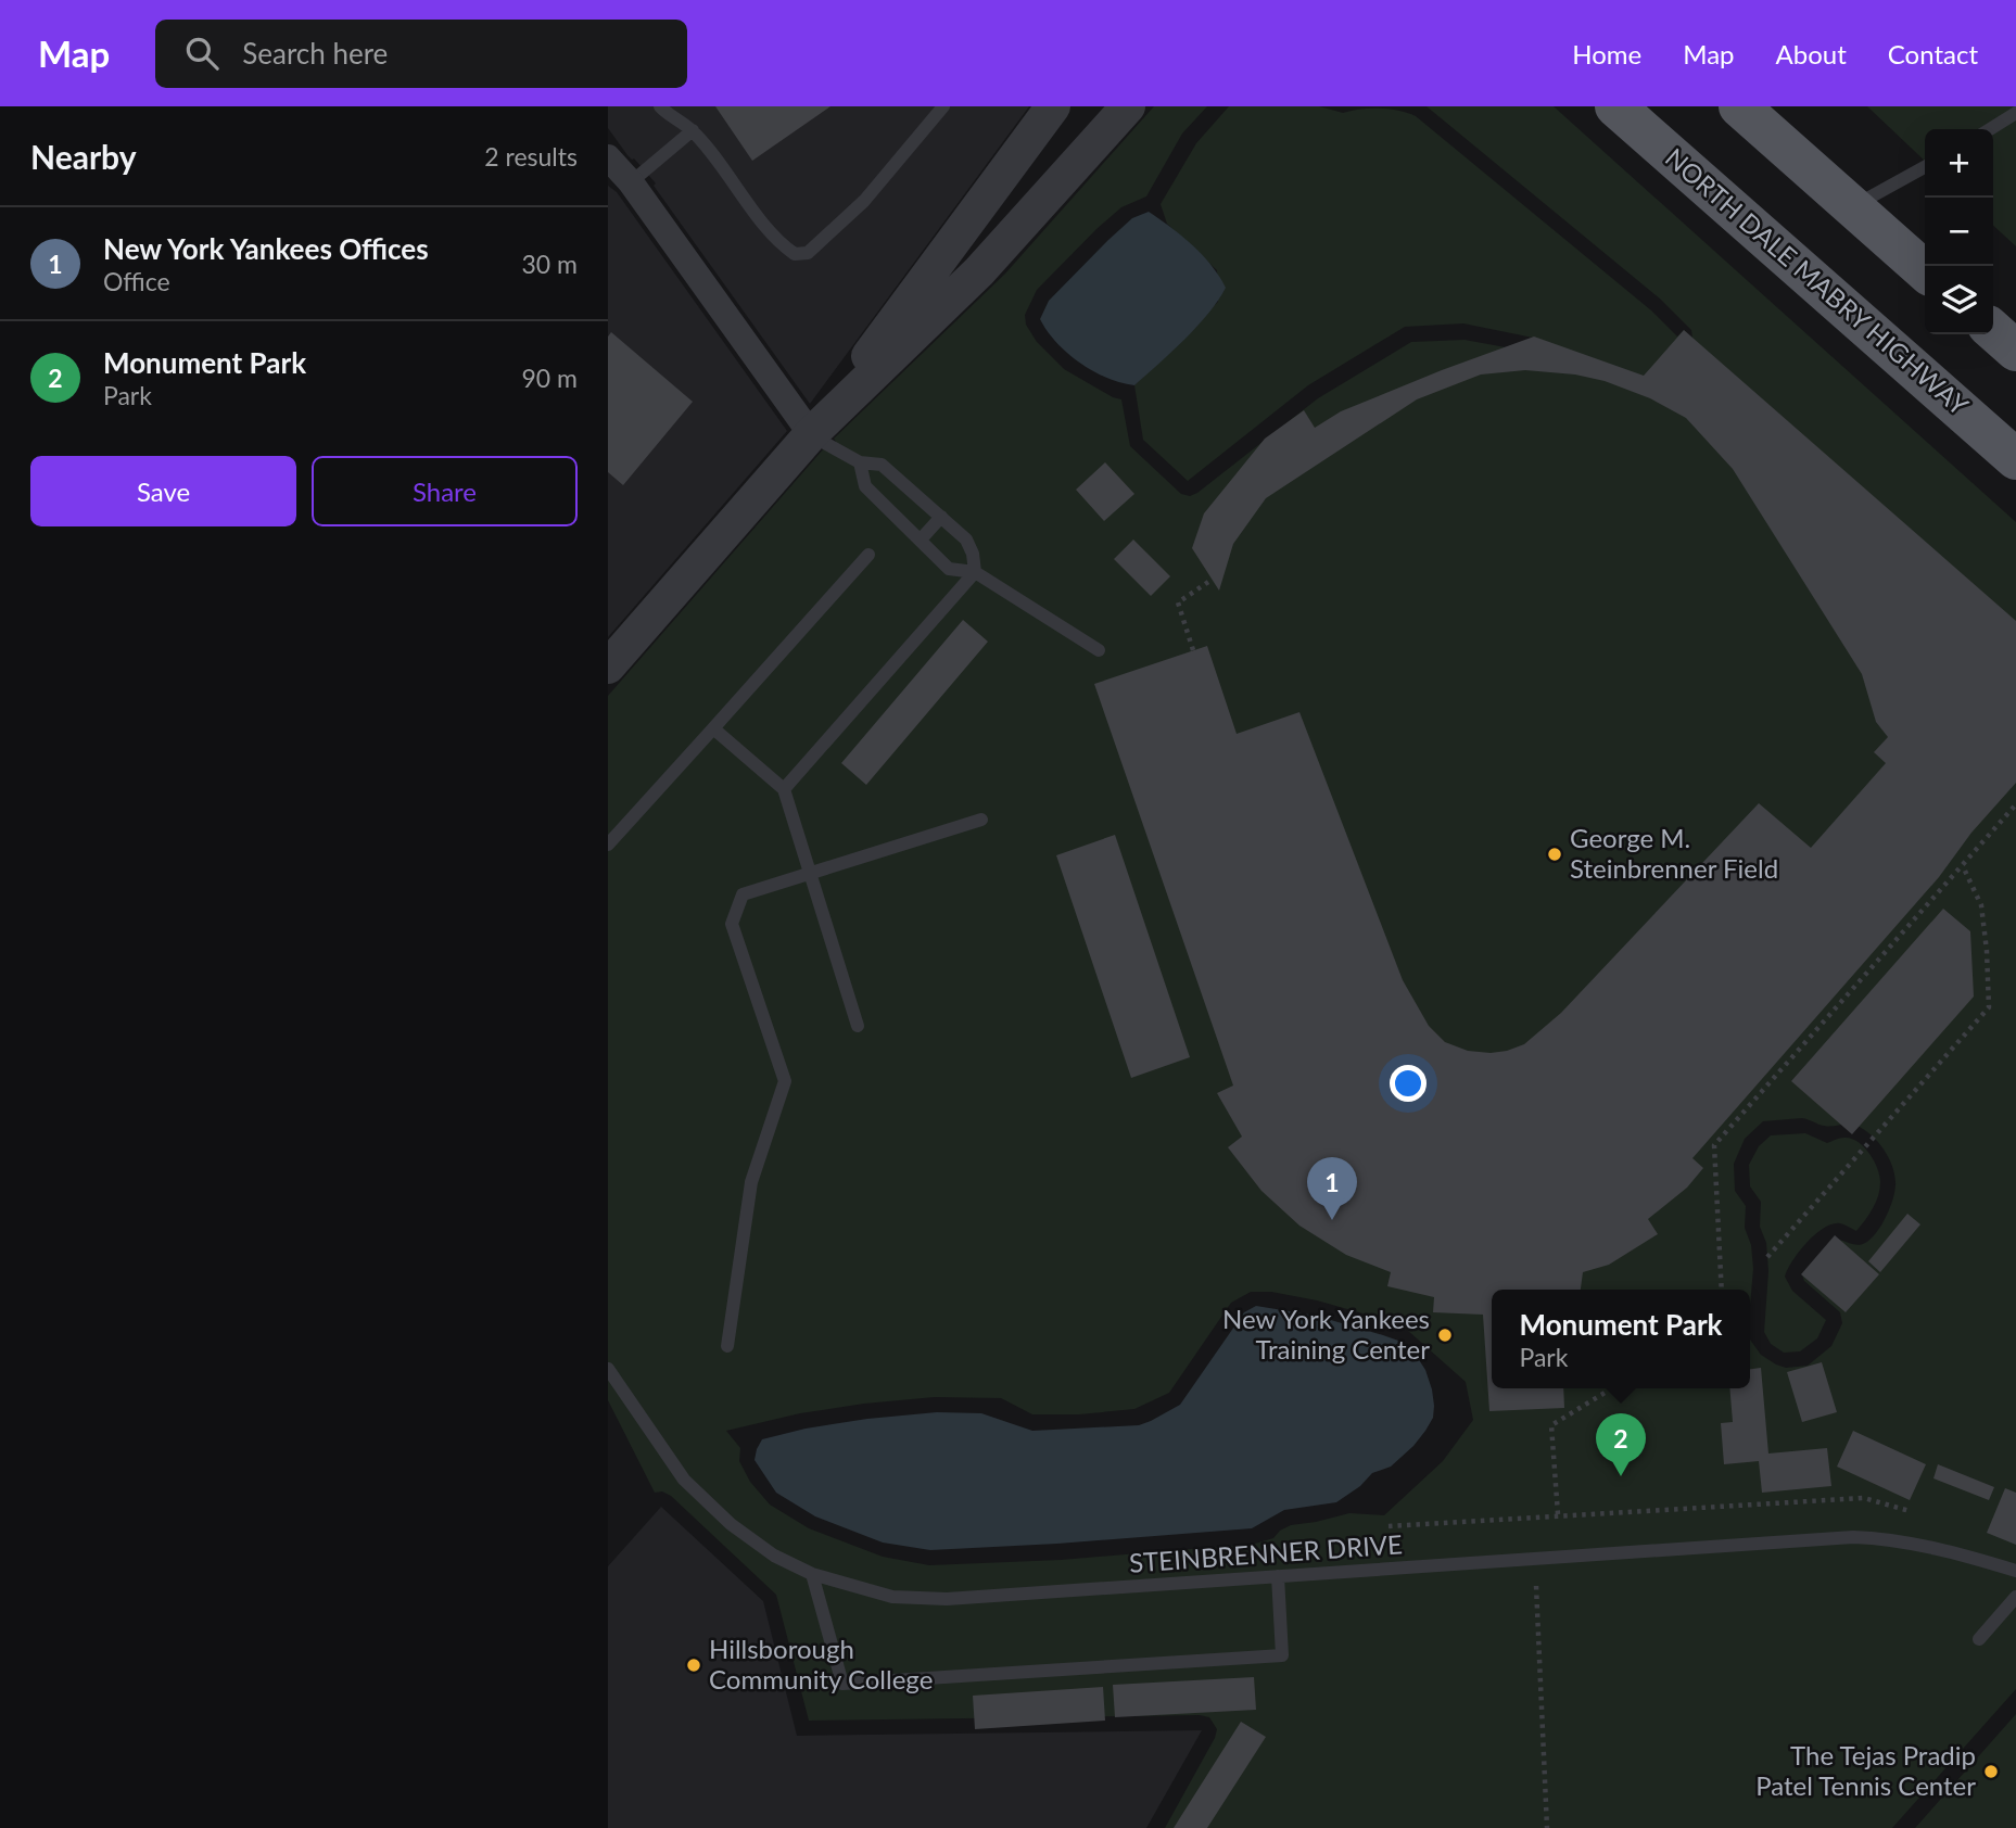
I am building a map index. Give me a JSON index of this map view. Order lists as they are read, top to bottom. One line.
{"streets":{"main road":["NORTH DALE MABRY HIGHWAY"],"lane":["STEINBRENNER DRIVE"]},"places":["George M. Steinbrenner Field","New York Yankees Training Center","Hillsborough Community College","The Tejas Pradip Patel Tennis Center"],"page":{"header":"Map","search":"Search here","nav":["Home","Map","About","Contact"],"heading":["Nearby","2 results"],"map_buttons":["+","−"],"list":[{"mark":"1","name":"New York Yankees Offices","note":"Office","value":"30 m"},{"mark":"2","name":"Monument Park","note":"Park","value":"90 m"}],"buttons":["Save","Share"],"pins":["1","2"],"popup":["Monument Park","Park"]}}
